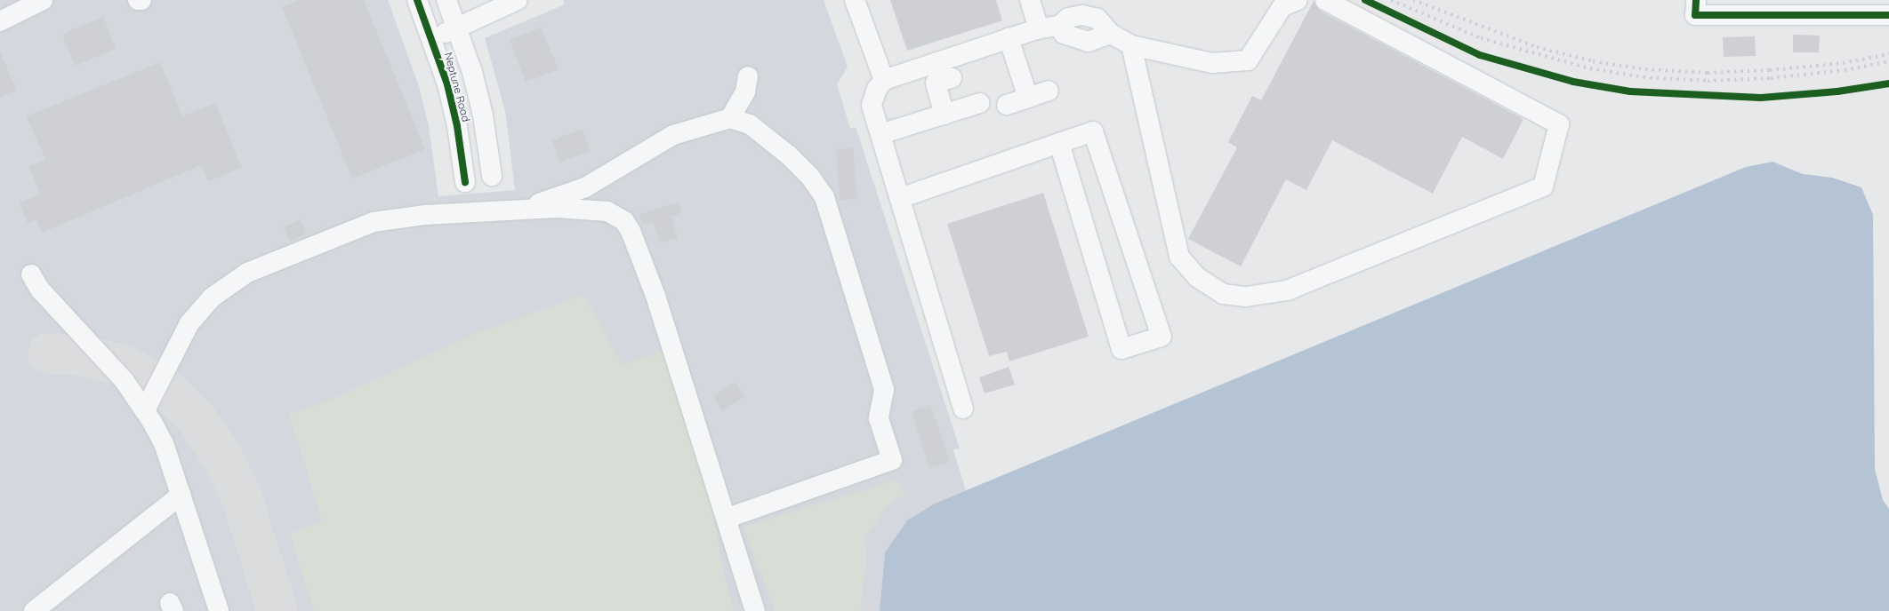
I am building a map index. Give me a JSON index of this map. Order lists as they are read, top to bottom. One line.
{"streets":{"street":["Neptune Road"]}}
